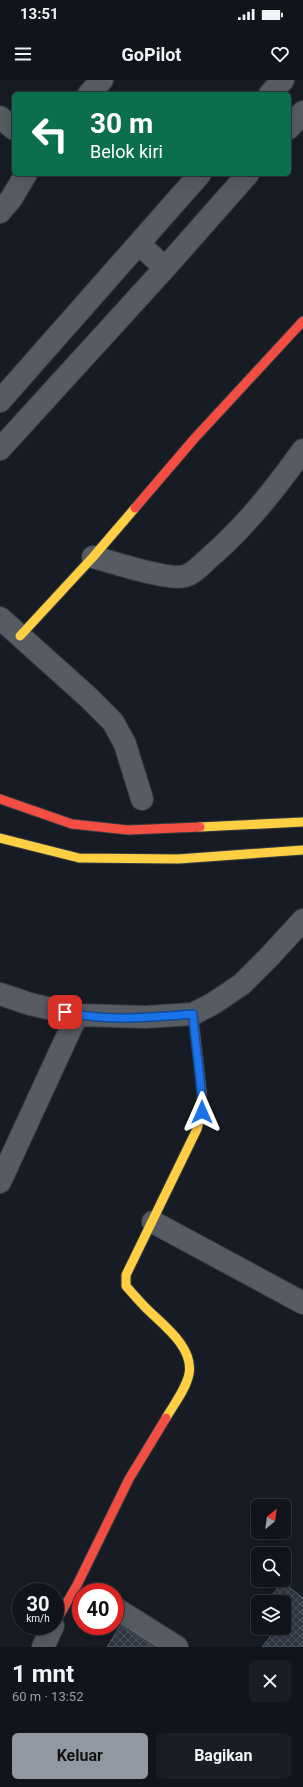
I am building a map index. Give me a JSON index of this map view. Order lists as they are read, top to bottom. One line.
{"north":"top right","page":{"status":"13:51","header":"GoPilot","turn":["30 m","Belok kiri"],"speed":"30 km/h","limit":"40","heading":["1 mnt","60 m · 13:52"],"buttons":["Keluar","Bagikan"]}}
